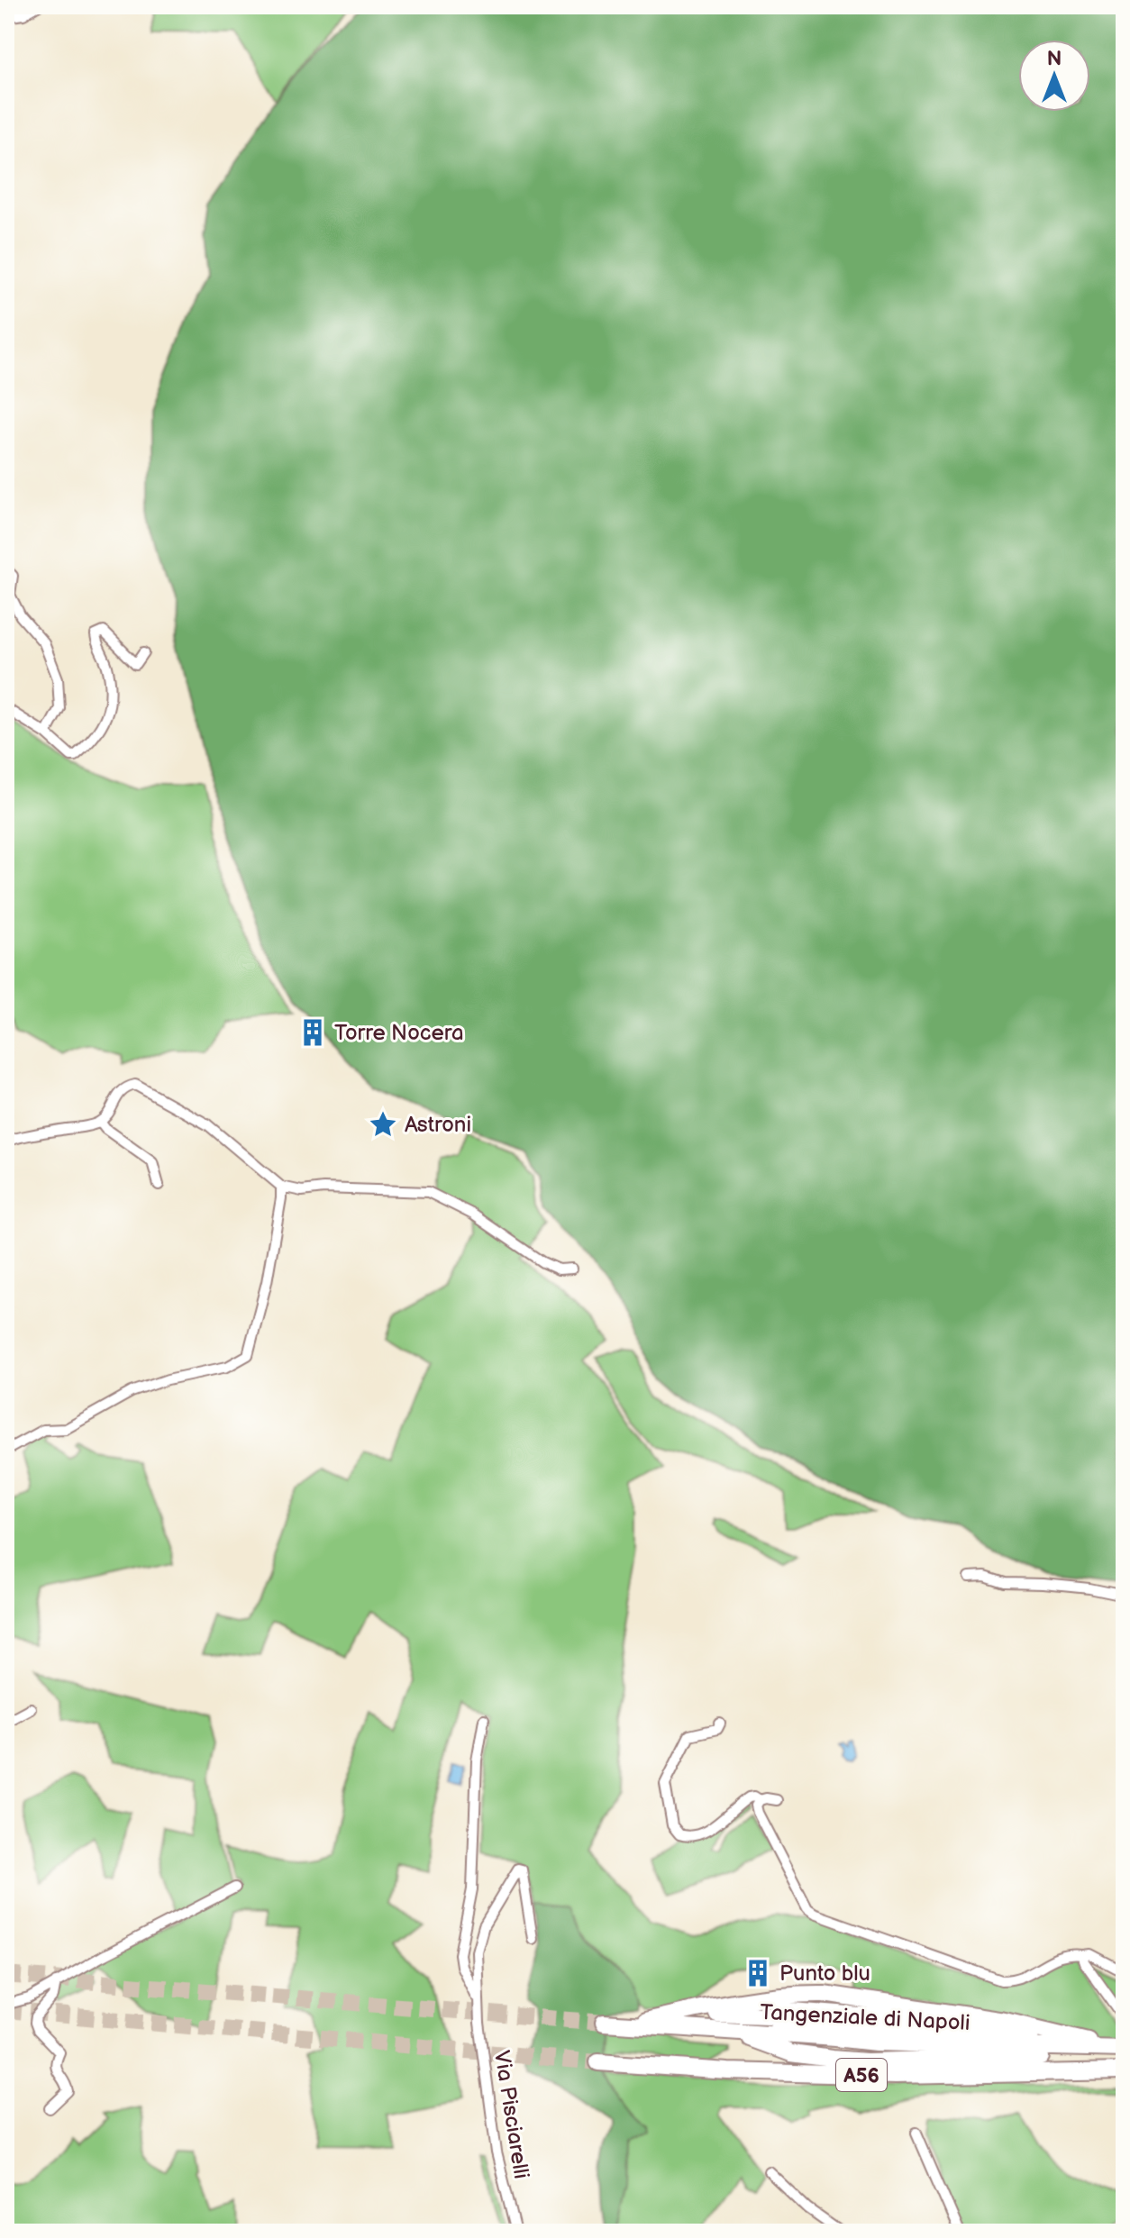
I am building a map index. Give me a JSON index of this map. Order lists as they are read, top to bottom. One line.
{"streets":{"highway":["Tangenziale di Napoli","A56"],"street":["Via Pisciarelli"]},"places":{"building":["Torre Nocera","Punto blu"],"place":["Astroni"]},"north":"top"}
